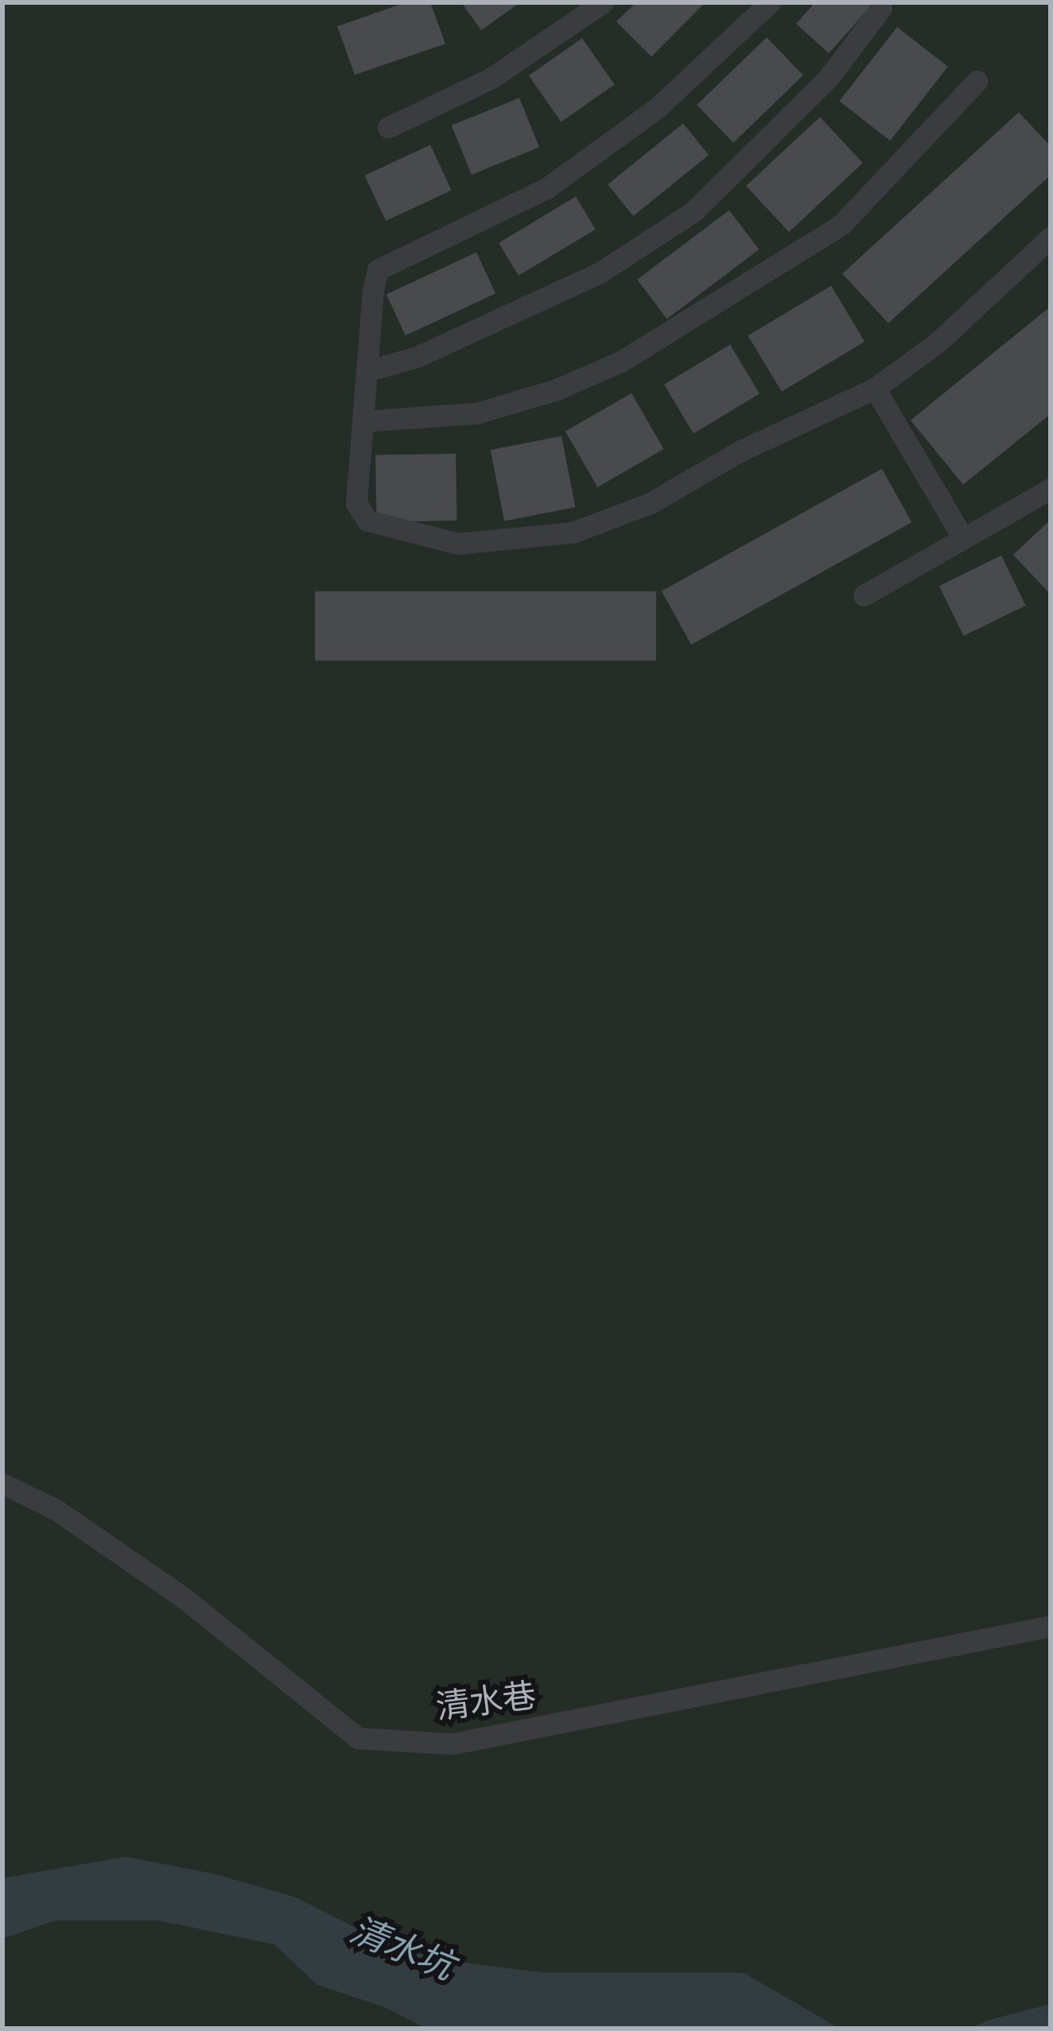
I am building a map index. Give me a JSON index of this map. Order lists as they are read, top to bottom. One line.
{"streets":{"lane":["清水巷"]},"water":["清水坑"]}
